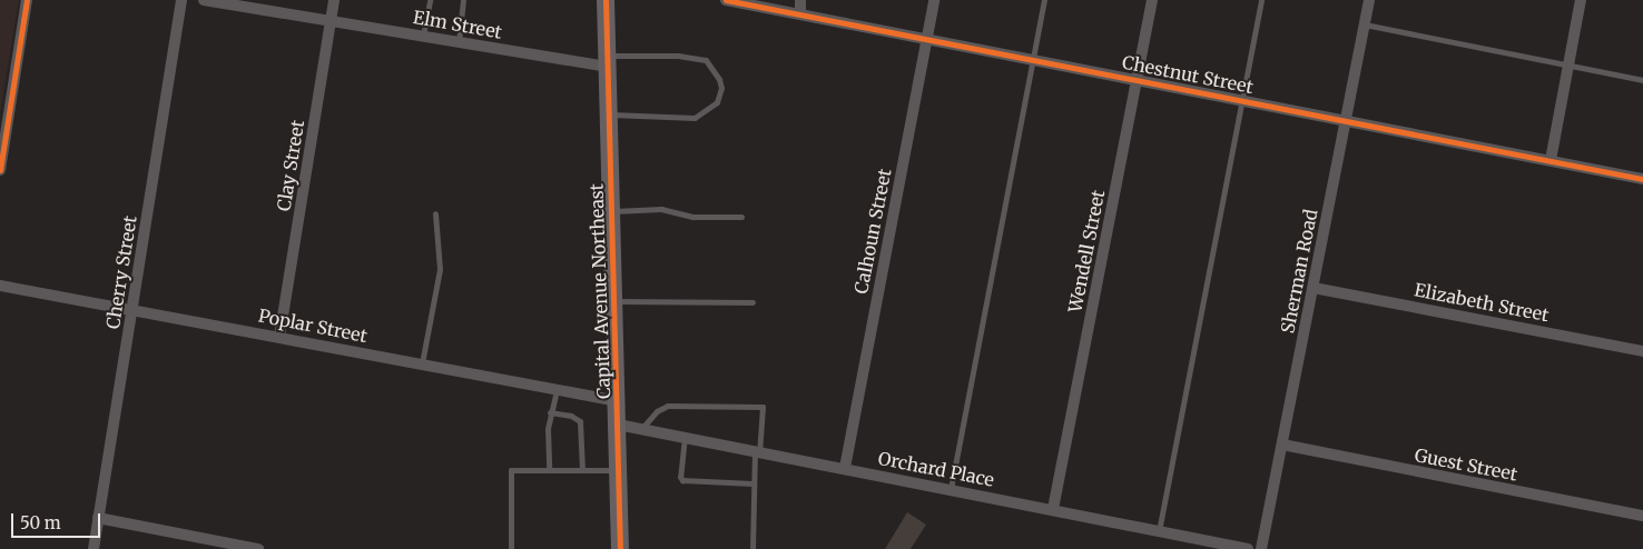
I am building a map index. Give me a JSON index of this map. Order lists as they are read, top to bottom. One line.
{"streets":{"main road":["Capital Avenue Northeast"],"street":["Elm Street","Chestnut Street","Clay Street","Calhoun Street","Wendell Street","Sherman Road","Cherry Street","Elizabeth Street","Poplar Street","Guest Street","Orchard Place"]},"crossings":[["Elm Street","Clay Street"],["Elm Street","Capital Avenue Northeast"],["Chestnut Street","Calhoun Street"],["Chestnut Street","Wendell Street"],["Chestnut Street","Sherman Road"],["Clay Street","Poplar Street"],["Calhoun Street","Orchard Place"],["Wendell Street","Orchard Place"],["Sherman Road","Elizabeth Street"],["Sherman Road","Guest Street"],["Cherry Street","Poplar Street"],["Capital Avenue Northeast","Poplar Street"],["Capital Avenue Northeast","Orchard Place"]],"scale_bar":"50 m"}
